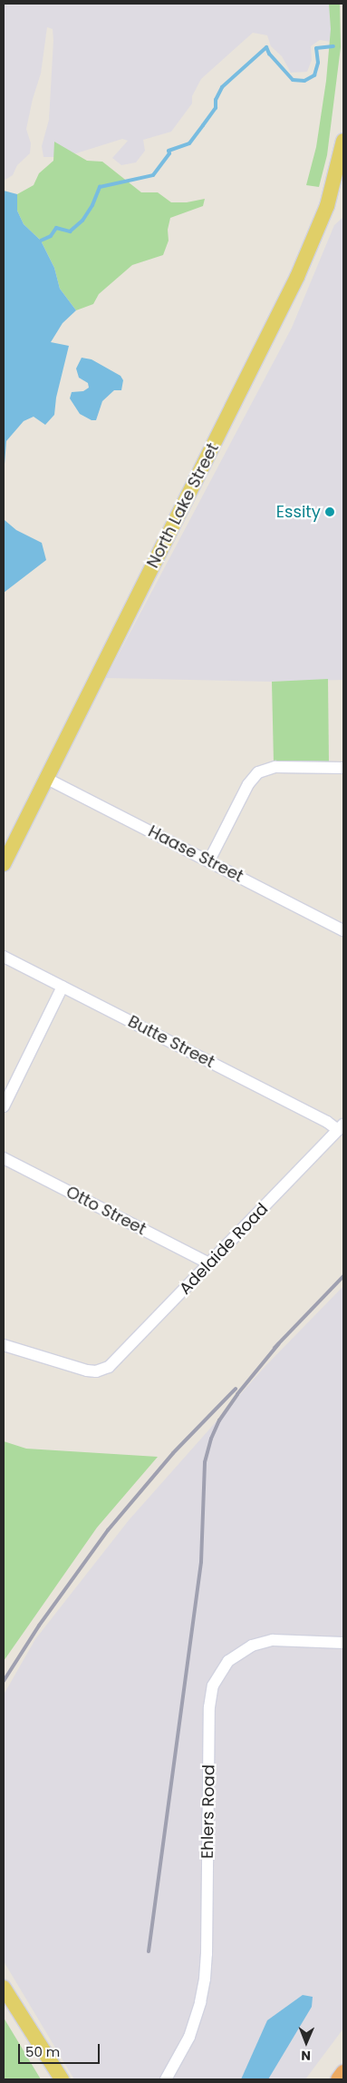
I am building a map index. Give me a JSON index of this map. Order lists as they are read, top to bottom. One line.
{"streets":{"main road":["North Lake Street"],"street":["Haase Street","Butte Street","Otto Street","Adelaide Road","Ehlers Road"]},"crossings":[["North Lake Street","Haase Street"],["Butte Street","Adelaide Road"],["Otto Street","Adelaide Road"]],"places":["Essity"],"scale_bar":"50 m","north":"bottom"}
